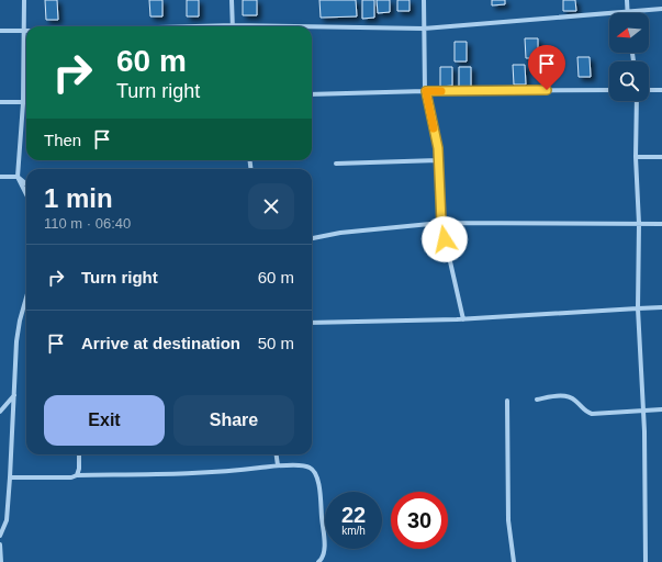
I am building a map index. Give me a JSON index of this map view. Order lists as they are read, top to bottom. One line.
{"north":"left","page":{"turn":["60 m","Turn right"],"then":"Then","heading":["1 min","110 m · 06:40"],"list":[{"name":"Turn right","value":"60 m"},{"name":"Arrive at destination","value":"50 m"}],"buttons":["Exit","Share"],"speed":"22 km/h","limit":"30"}}
